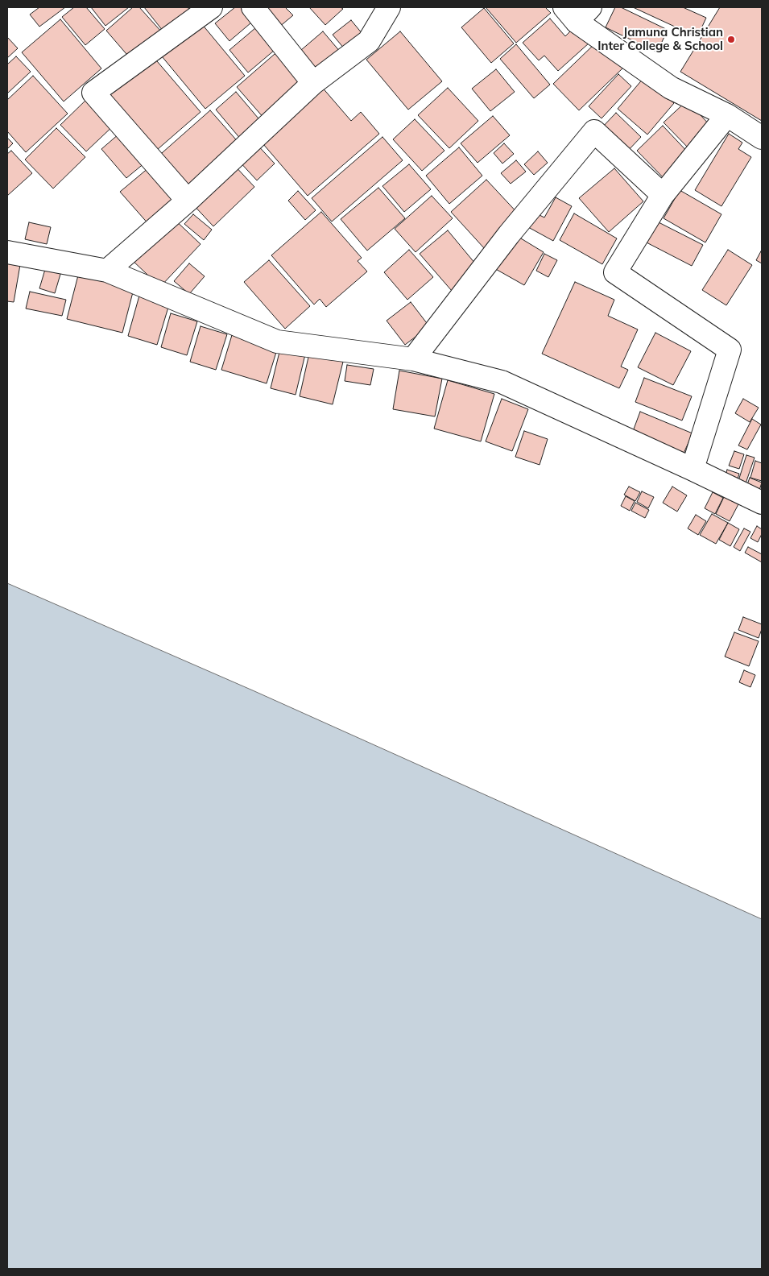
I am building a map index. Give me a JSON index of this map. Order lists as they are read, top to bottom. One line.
{"places":["Jamuna Christian Inter College & School"]}
